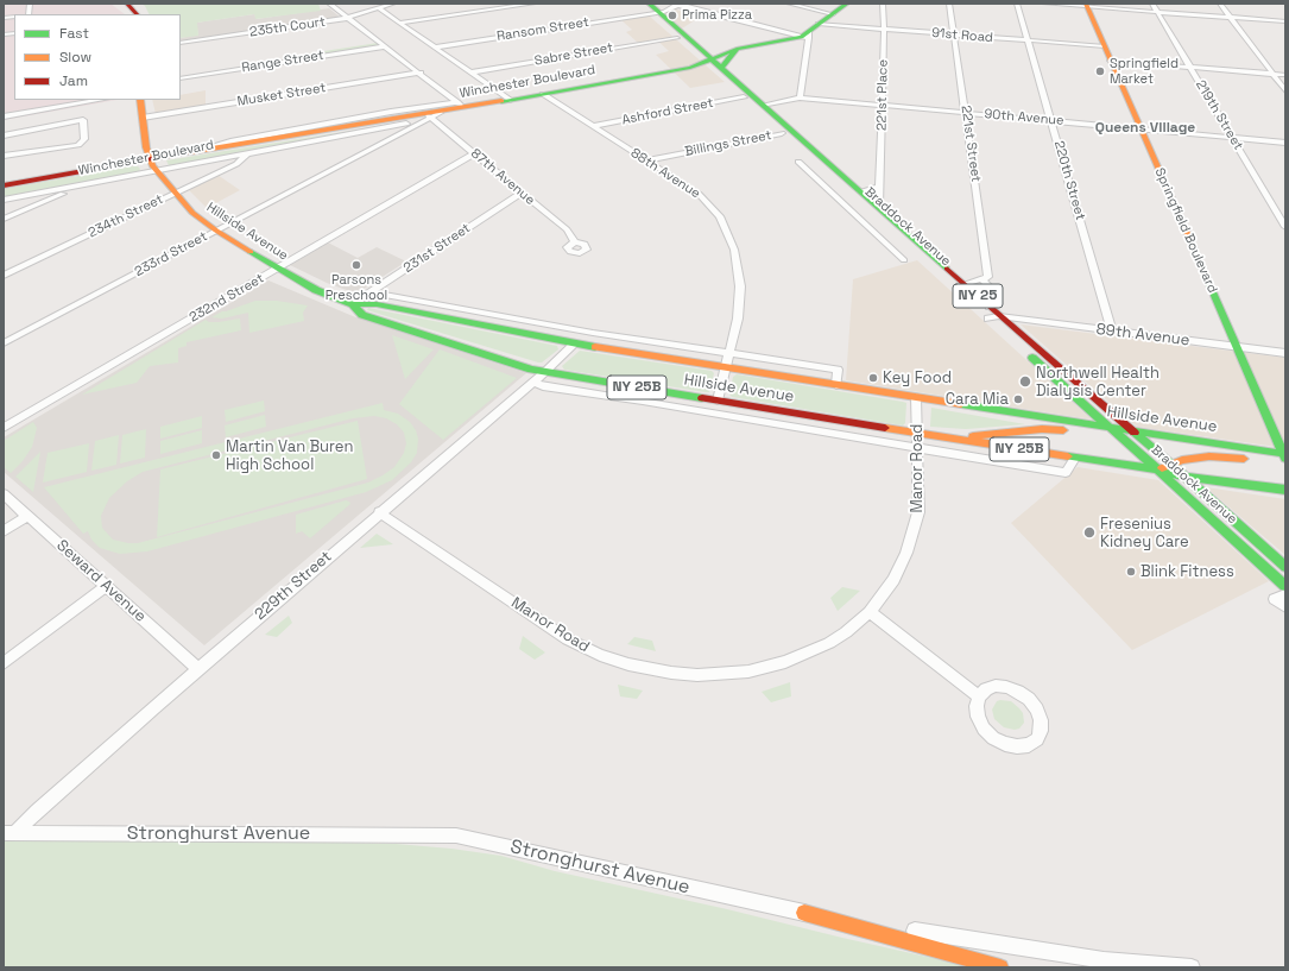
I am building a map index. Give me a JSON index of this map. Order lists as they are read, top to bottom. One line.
{"streets":{"main road":["Winchester Boulevard","Braddock Avenue","Springfield Boulevard","Hillside Avenue","NY 25","NY 25B"],"street":["235th Court","Ransom Street","91st Road","Sabre Street","Range Street","Musket Street","221st Place","Ashford Street","219th Street","90th Avenue","Billings Street","221st Street","88th Avenue","87th Avenue","220th Street","234th Street","231st Street","233rd Street","232nd Street","89th Avenue","Manor Road","Seward Avenue","229th Street","Stronghurst Avenue"]},"crossings":[["Ransom Street","Braddock Avenue"],["91st Road","Winchester Boulevard"],["91st Road","221st Place"],["91st Road","221st Street"],["91st Road","220th Street"],["91st Road","Springfield Boulevard"],["Sabre Street","Braddock Avenue"],["Winchester Boulevard","88th Avenue"],["Winchester Boulevard","87th Avenue"],["Winchester Boulevard","234th Street"],["Winchester Boulevard","Braddock Avenue"],["Winchester Boulevard","Hillside Avenue"],["Winchester Boulevard","233rd Street"],["Musket Street","Hillside Avenue"],["221st Place","90th Avenue"],["221st Place","Braddock Avenue"],["Ashford Street","88th Avenue"],["Ashford Street","Braddock Avenue"],["219th Street","90th Avenue"],["90th Avenue","221st Street"],["90th Avenue","220th Street"],["90th Avenue","Braddock Avenue"],["90th Avenue","Springfield Boulevard"],["Billings Street","88th Avenue"],["Billings Street","Braddock Avenue"],["88th Avenue","Hillside Avenue"],["87th Avenue","231st Street"],["87th Avenue","232nd Street"],["220th Street","89th Avenue"],["234th Street","Hillside Avenue"],["Braddock Avenue","Hillside Avenue"],["Braddock Avenue","89th Avenue"],["Springfield Boulevard","Hillside Avenue"],["Springfield Boulevard","89th Avenue"],["Hillside Avenue","231st Street"],["Hillside Avenue","233rd Street"],["Hillside Avenue","232nd Street"],["Hillside Avenue","Manor Road"],["Hillside Avenue","229th Street"],["Manor Road","229th Street"],["Seward Avenue","229th Street"],["229th Street","Stronghurst Avenue"]],"districts":["Queens Village"],"places":["Prima Pizza","Springfield Market","Parsons Preschool","Key Food","Northwell Health Dialysis Center","Cara Mia","Martin Van Buren High School","Fresenius Kidney Care","Blink Fitness"],"legend":["Fast","Slow","Jam"]}
